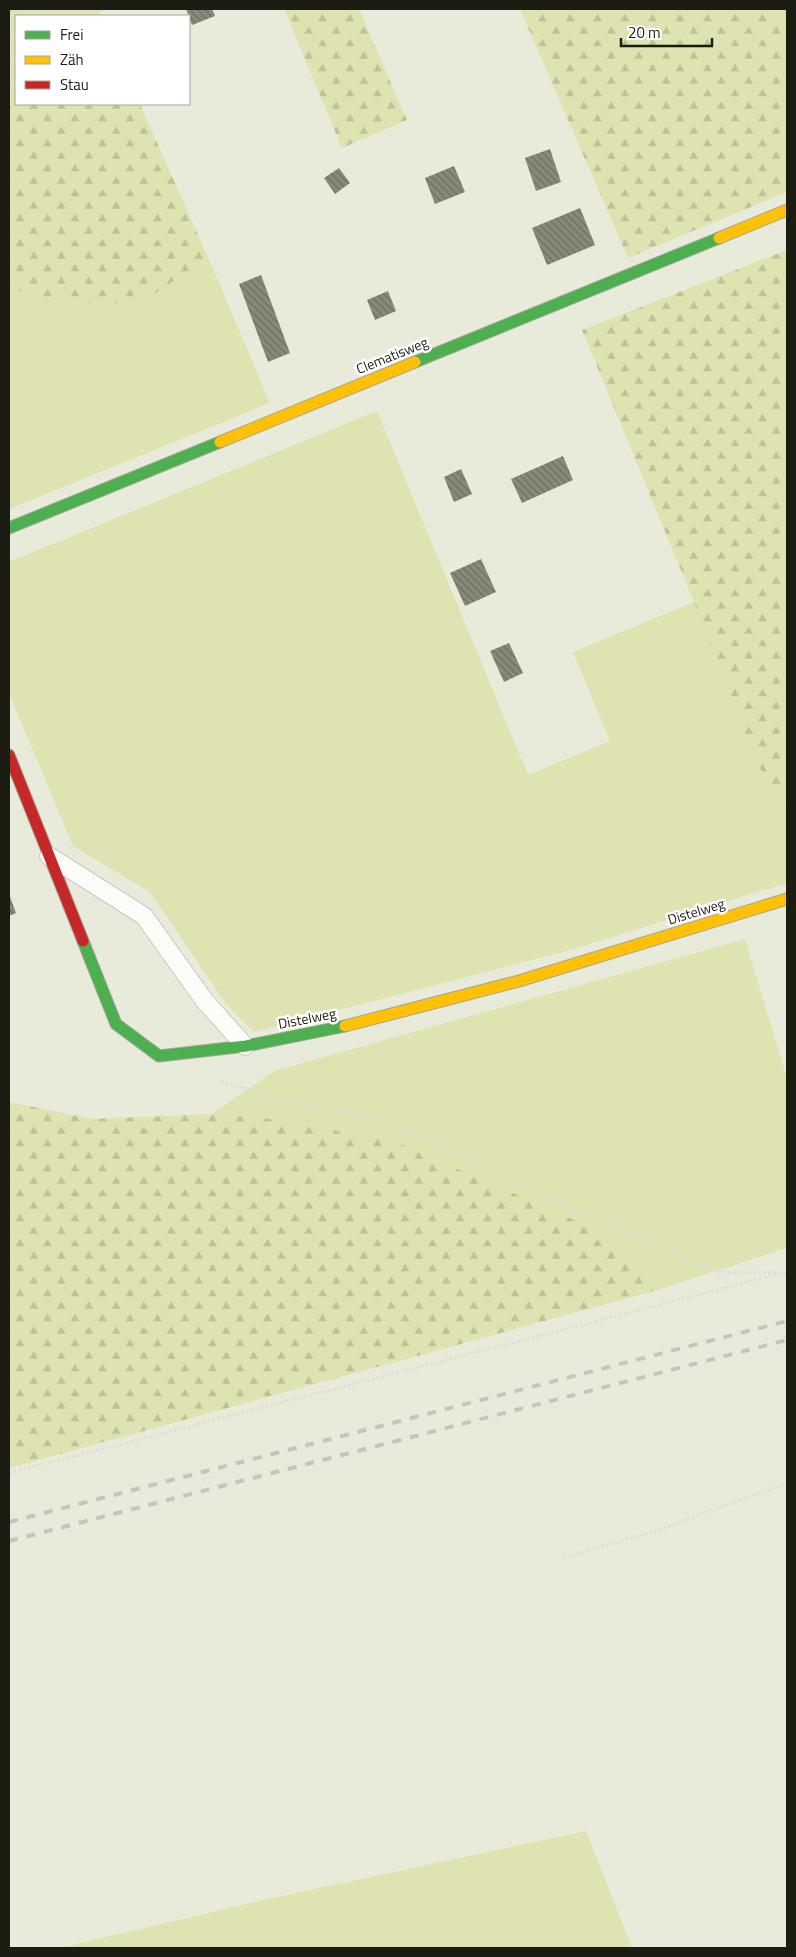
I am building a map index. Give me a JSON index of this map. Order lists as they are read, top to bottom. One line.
{"streets":{"street":["Clematisweg","Distelweg"]},"legend":["Frei","Zäh","Stau"],"scale_bar":"20 m"}
